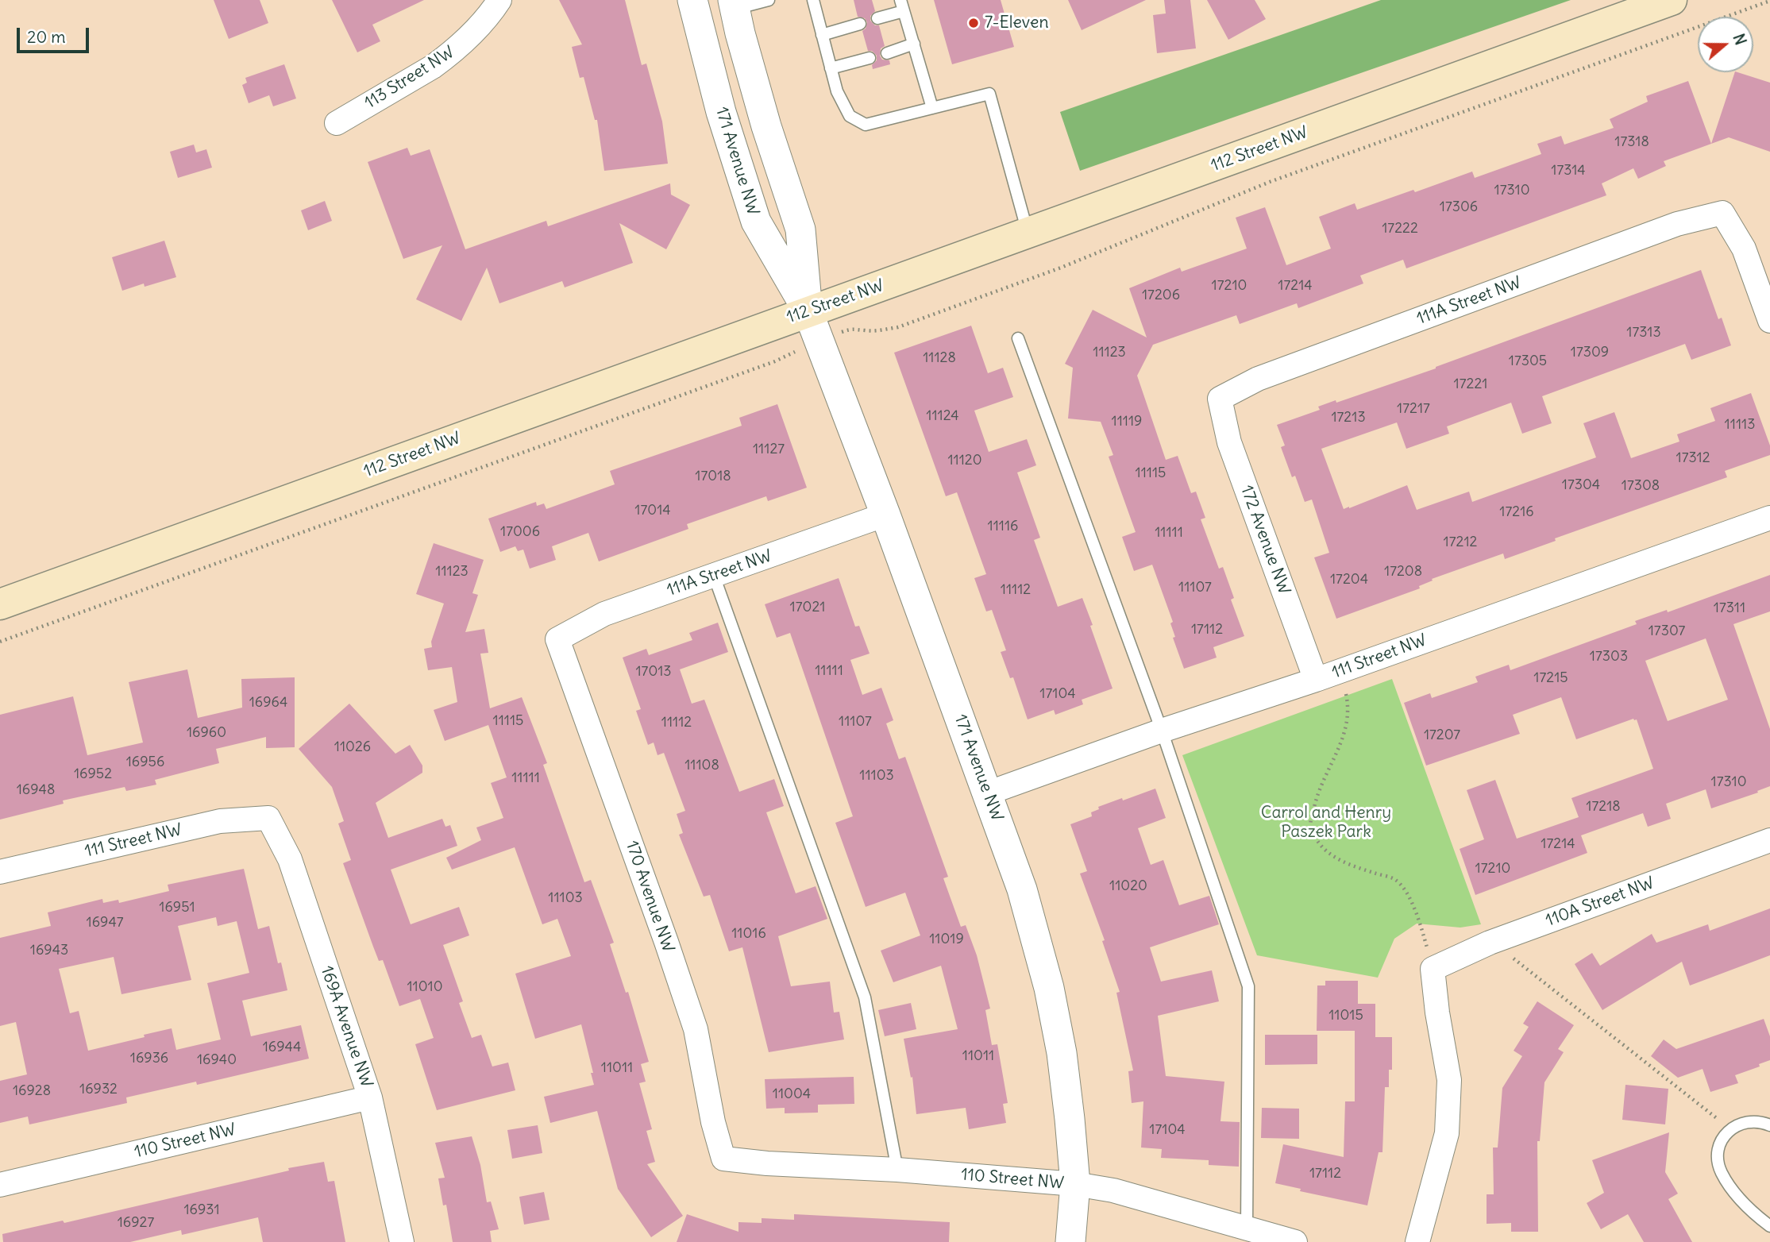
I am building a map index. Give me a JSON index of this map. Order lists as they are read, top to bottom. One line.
{"streets":{"main road":["112 Street NW"],"street":["113 Street NW","171 Avenue NW","111A Street NW","172 Avenue NW","111 Street NW","170 Avenue NW","110A Street NW","169A Avenue NW","110 Street NW"]},"crossings":[["112 Street NW","171 Avenue NW"],["171 Avenue NW","111A Street NW"],["171 Avenue NW","111 Street NW"],["171 Avenue NW","110 Street NW"],["111A Street NW","172 Avenue NW"],["111A Street NW","170 Avenue NW"],["172 Avenue NW","111 Street NW"],["111 Street NW","169A Avenue NW"],["170 Avenue NW","110 Street NW"],["169A Avenue NW","110 Street NW"]],"parks":["Carrol and Henry Paszek Park"],"places":["7-Eleven"],"house_numbers":["17318","17314","17310","17306","17222","17210","17214","17206","17313","11123","17309","11128","17305","17221","17217","11124","17213","11119","11113","11127","17312","11120","11115","17018","17304","17308","17014","17216","11116","17006","11111","17212","11123","17208","17204","11107","11112","17021","17311","17112","17307","17303","11111","17013","17215","17104","16964","11115","11107","11112","16960","17207","11026","16956","11108","16952","11103","11111","17310","16948","17218","17214","17210","11020","11103","16951","16947","11016","11019","16943","11010","11015","16944","11011","16936","16940","11011","16932","16928","11004","17104","17112","16931","16927"],"scale_bar":"20 m","north":"right"}
